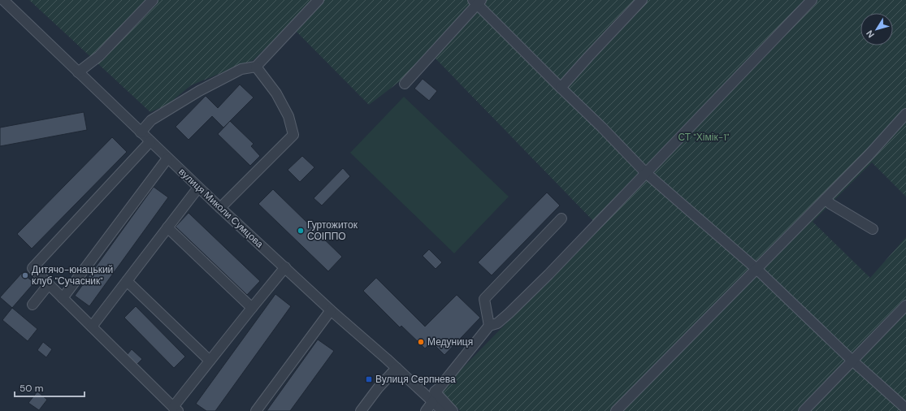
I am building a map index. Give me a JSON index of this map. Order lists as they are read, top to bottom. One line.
{"streets":{"street":["вулиця Миколи Сумцова"]},"parks":["СТ \"Хімік-1\""],"places":{"other":["Гуртожиток СОІППО","Дитячо-юнацький клуб \"Сучасник\"","Медуниця"],"transit":["Вулиця Серпнева"]},"scale_bar":"50 m","north":"bottom left"}
